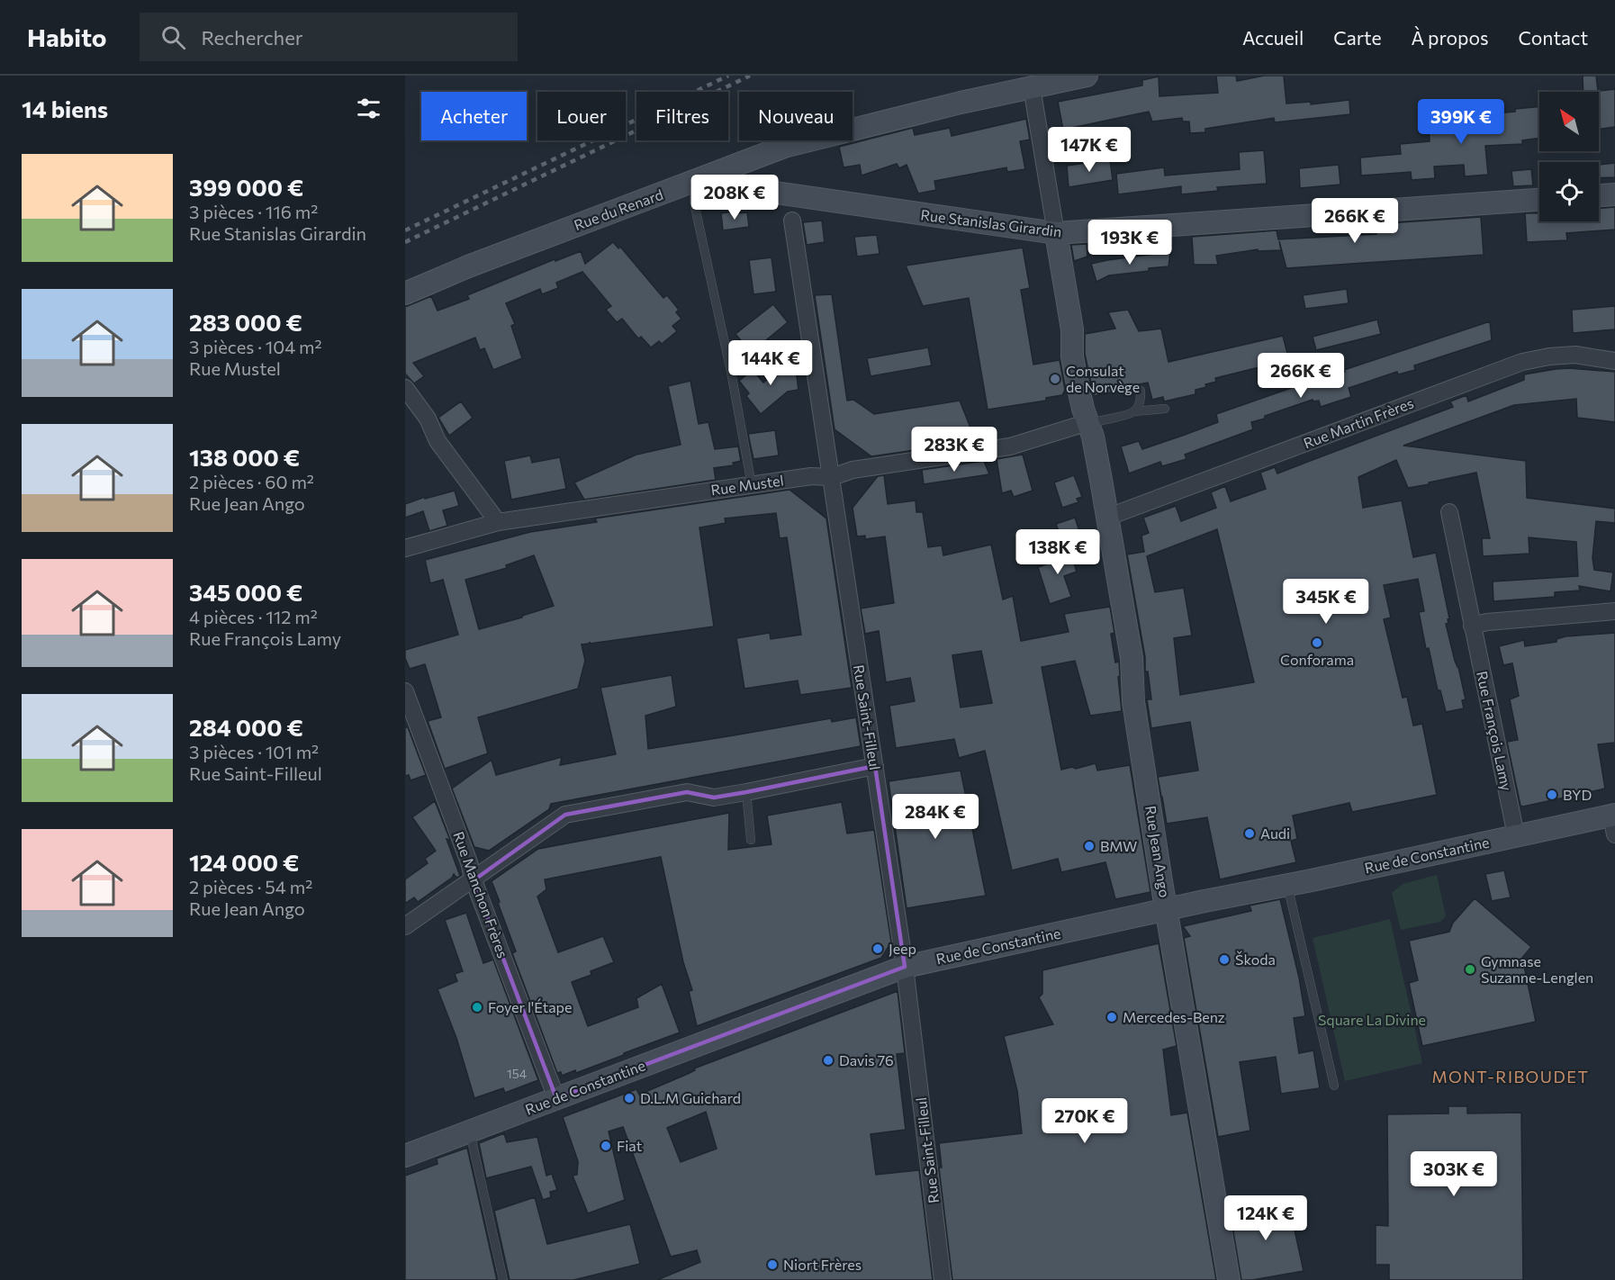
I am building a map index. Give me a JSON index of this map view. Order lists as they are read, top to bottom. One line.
{"streets":{"street":["Rue du Renard","Rue Stanislas Girardin","Rue Martin Frères","Rue Mustel","Rue Saint-Filleul","Rue François Lamy","Rue Jean Ango","Rue de Constantine","Rue Manchon Frères"]},"crossings":[["Rue du Renard","Rue Stanislas Girardin"],["Rue Stanislas Girardin","Rue Jean Ango"],["Rue Martin Frères","Rue Jean Ango"],["Rue Mustel","Rue Saint-Filleul"],["Rue Mustel","Rue Jean Ango"],["Rue Saint-Filleul","Rue de Constantine"],["Rue François Lamy","Rue de Constantine"],["Rue Jean Ango","Rue de Constantine"],["Rue de Constantine","Rue Manchon Frères"]],"districts":["MONT-RIBOUDET"],"parks":["Square La Divine"],"places":["Consulat de Norvège","Conforama","BYD","Audi","BMW","Jeep","Škoda","Gymnase Suzanne-Lenglen","Foyer l'Étape","Mercedes-Benz","Davis 76","D.L.M Guichard","Fiat","Niort Frères"],"house_numbers":["154"],"north":"top left","page":{"header":"Habito","search":"Rechercher","nav":["Accueil","Carte","À propos","Contact"],"heading":"14 biens","chip":["Acheter","Louer","Filtres","Nouveau"],"price":["399K €","147K €","208K €","266K €","193K €","144K €","266K €","283K €","138K €","345K €","284K €","270K €","303K €","124K €"],"list":[{"name":"399 000 €","note":"3 pièces · 116 m² · Rue Stanislas Girardin"},{"name":"283 000 €","note":"3 pièces · 104 m² · Rue Mustel"},{"name":"138 000 €","note":"2 pièces · 60 m² · Rue Jean Ango"},{"name":"345 000 €","note":"4 pièces · 112 m² · Rue François Lamy"},{"name":"284 000 €","note":"3 pièces · 101 m² · Rue Saint-Filleul"},{"name":"124 000 €","note":"2 pièces · 54 m² · Rue Jean Ango"}]}}
